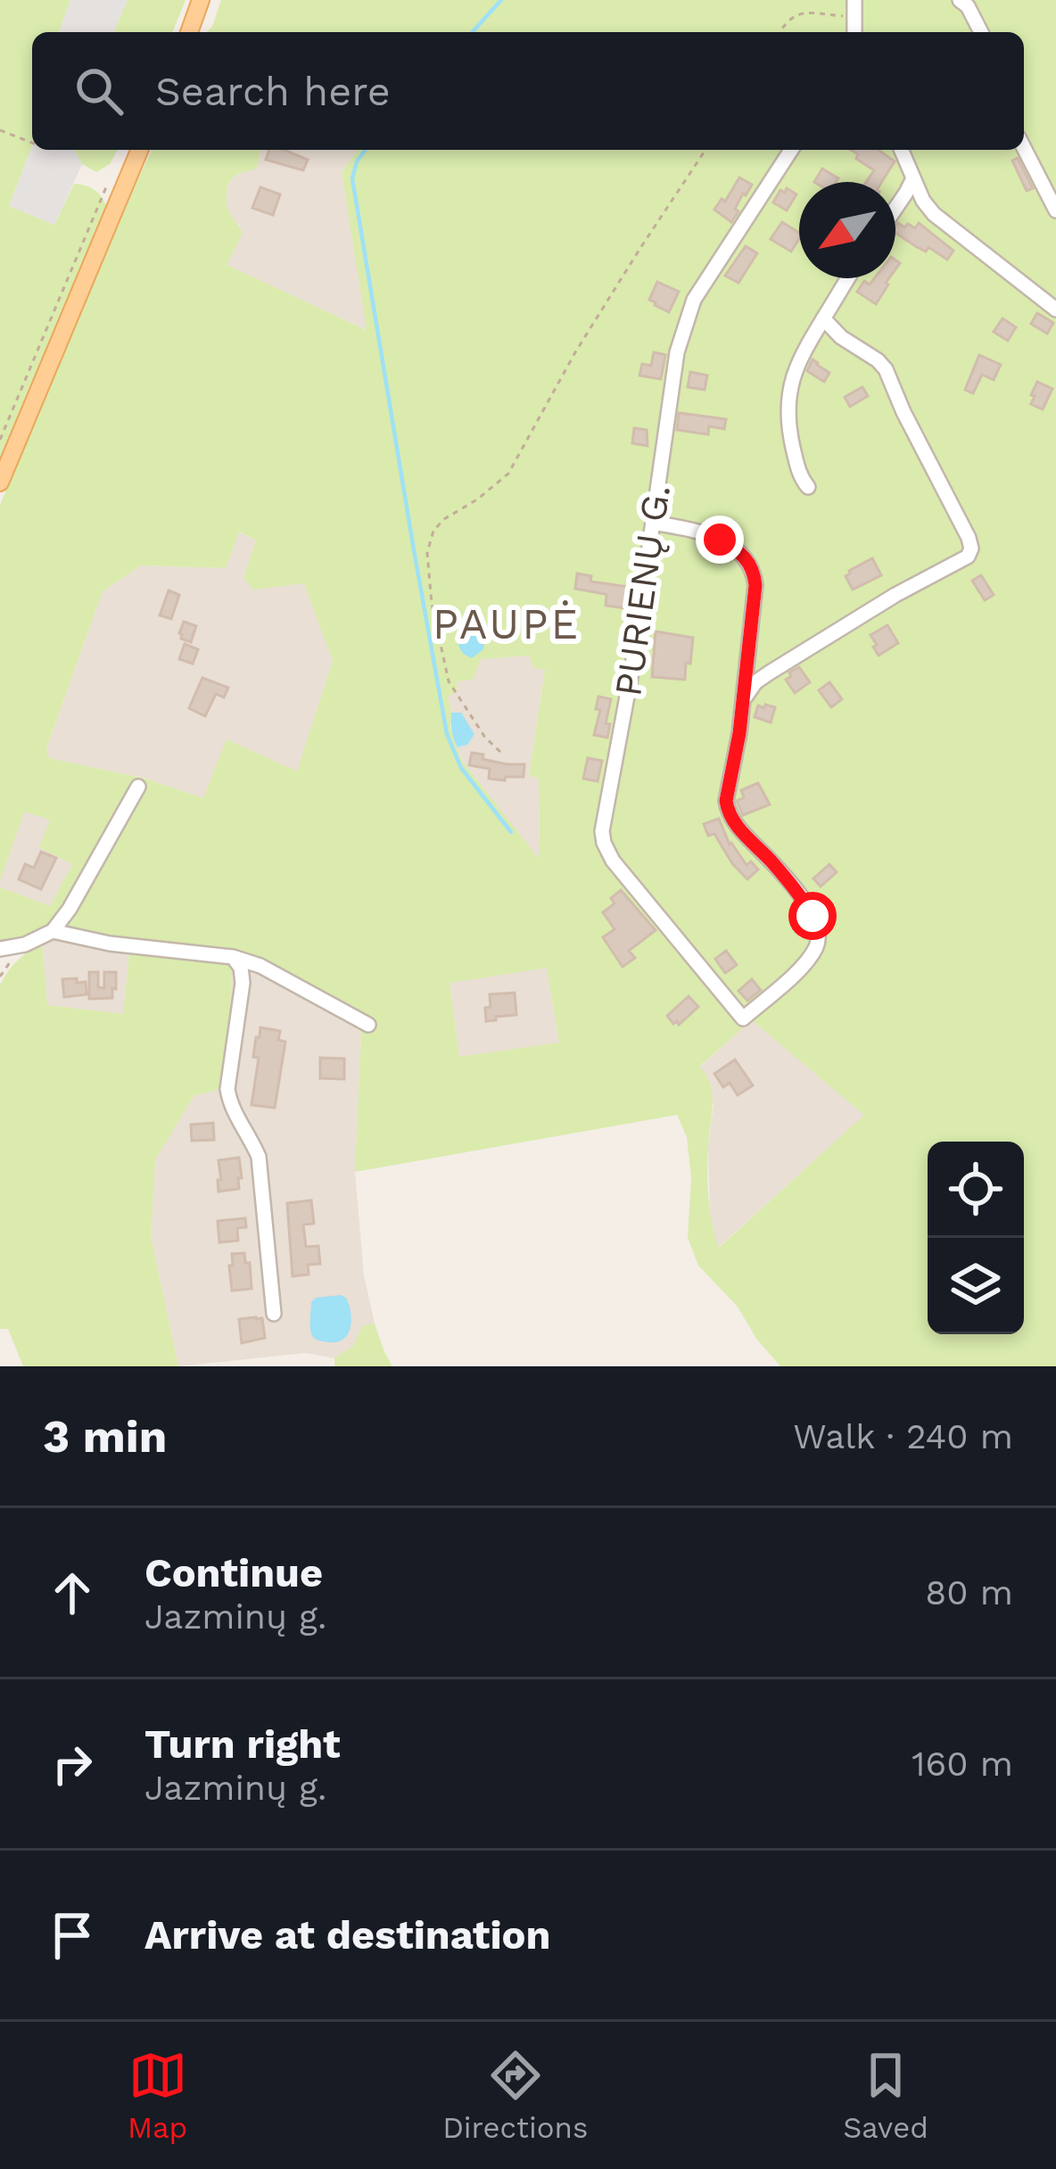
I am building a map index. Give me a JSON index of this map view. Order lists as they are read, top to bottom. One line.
{"streets":{"street":["PURIENŲ G."]},"districts":["PAUPĖ"],"north":"bottom left","page":{"search":"Search here","heading":["3 min","Walk · 240 m"],"list":[["Continue","Jazminų g.","80 m"],["Turn right","Jazminų g.","160 m"],"Arrive at destination"],"nav":["Map","Directions","Saved"]}}
